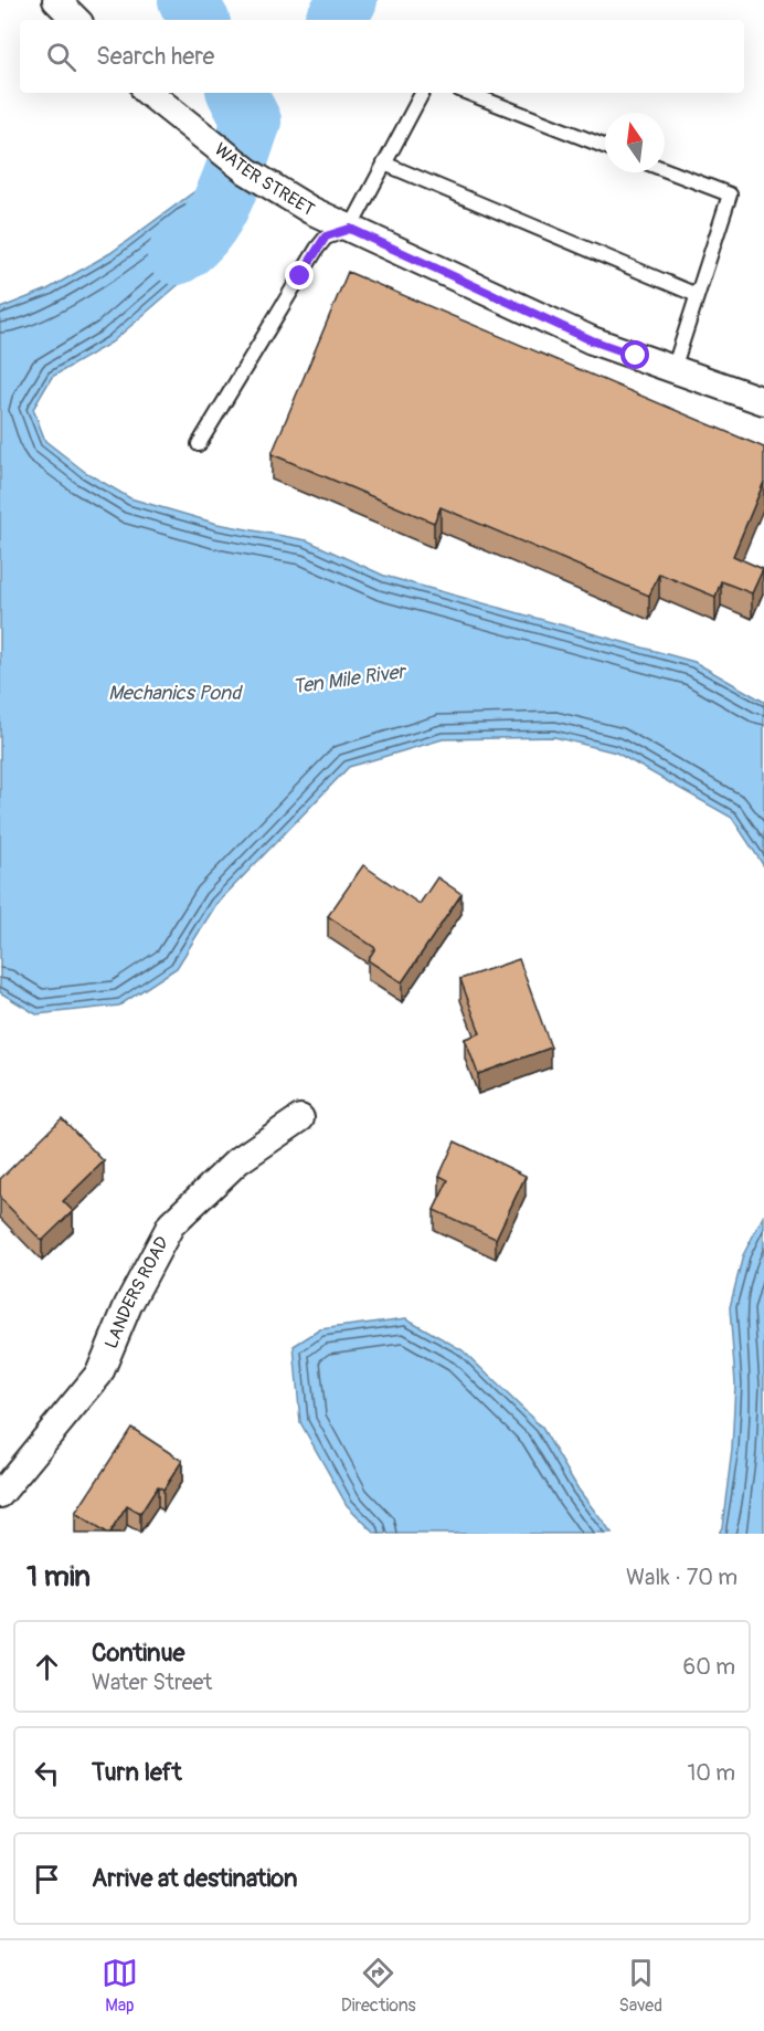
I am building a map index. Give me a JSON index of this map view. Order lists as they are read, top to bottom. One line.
{"streets":{"street":["WATER STREET","LANDERS ROAD"]},"water":["Ten Mile River","Mechanics Pond"],"north":"top","page":{"search":"Search here","heading":["1 min","Walk · 70 m"],"list":[["Continue","Water Street","60 m"],["Turn left","10 m"],"Arrive at destination"],"nav":["Map","Directions","Saved"]}}
